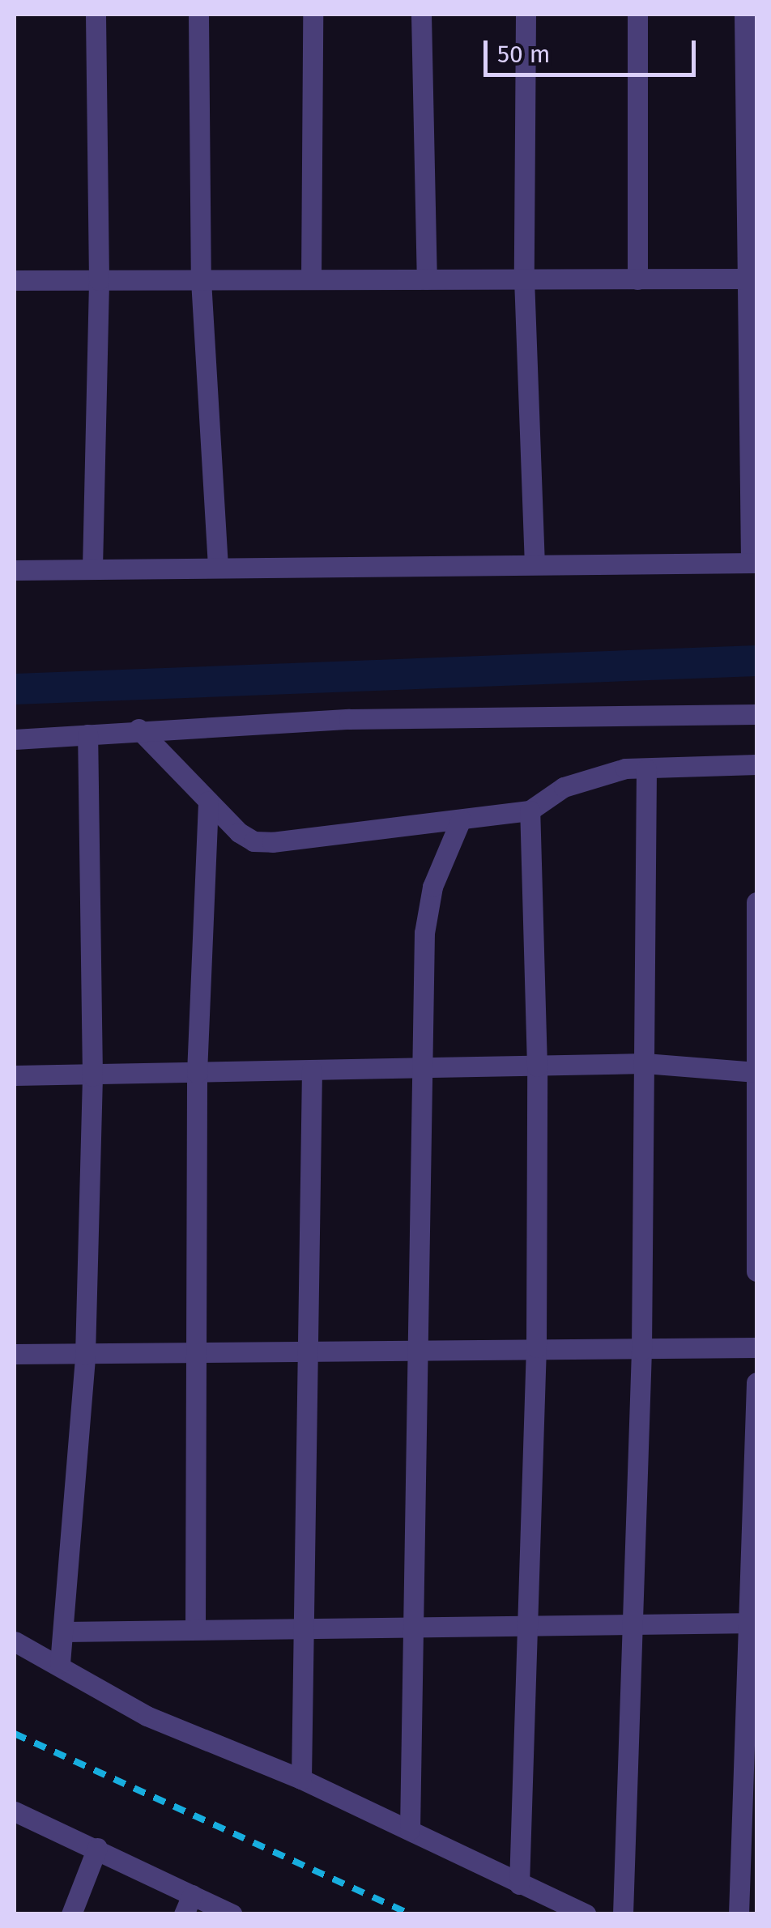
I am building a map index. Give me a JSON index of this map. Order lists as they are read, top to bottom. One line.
{"scale_bar":"50 m"}
